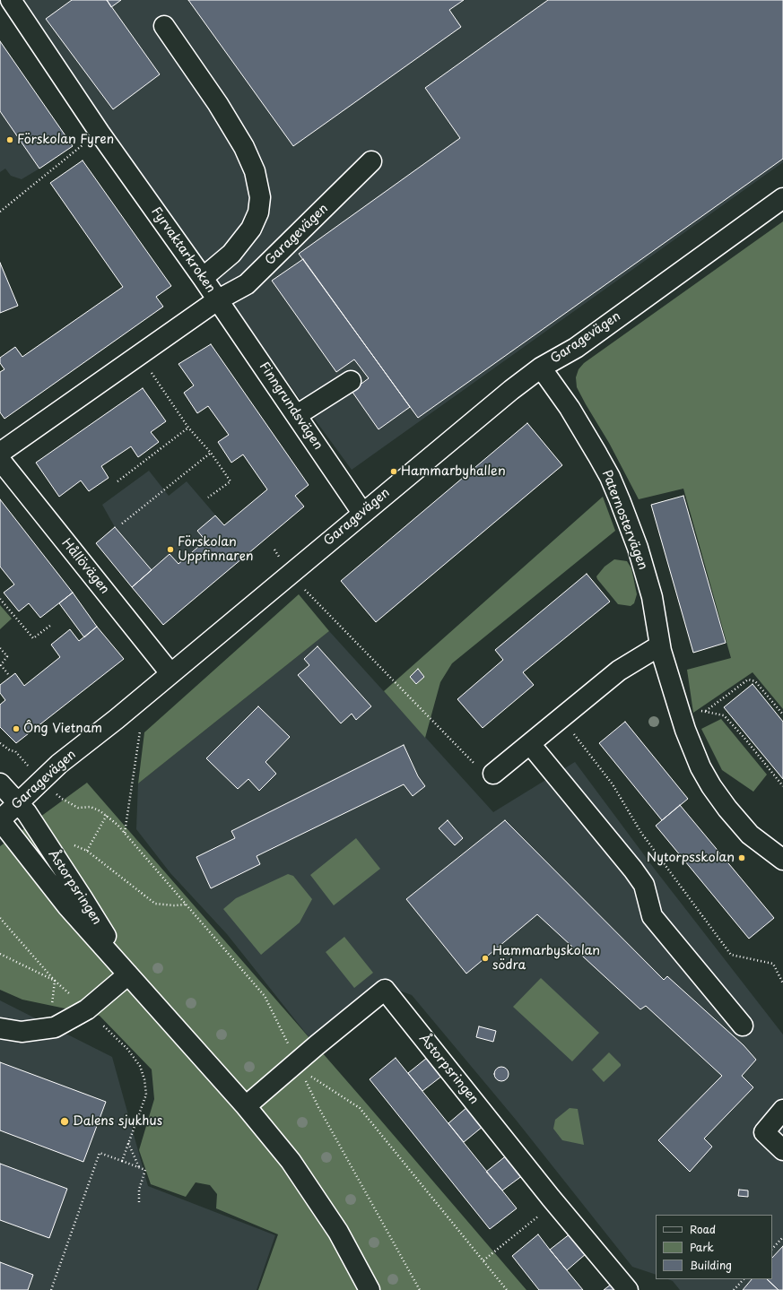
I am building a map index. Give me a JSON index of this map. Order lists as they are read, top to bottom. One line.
{"streets":{"street":["Garagevägen","Fyrvaktarkroken","Finngrundsvägen","Paternostervägen","Hållövägen","Åstorpsringen"]},"crossings":[["Garagevägen","Fyrvaktarkroken"],["Garagevägen","Finngrundsvägen"],["Garagevägen","Paternostervägen"],["Garagevägen","Hållövägen"],["Garagevägen","Åstorpsringen"],["Fyrvaktarkroken","Finngrundsvägen"]],"places":["Förskolan Fyren","Hammarbyhallen","Förskolan Uppfinnaren","Ông Vietnam","Nytorpsskolan","Hammarbyskolan södra","Dalens sjukhus"],"legend":["Road","Park","Building"]}
